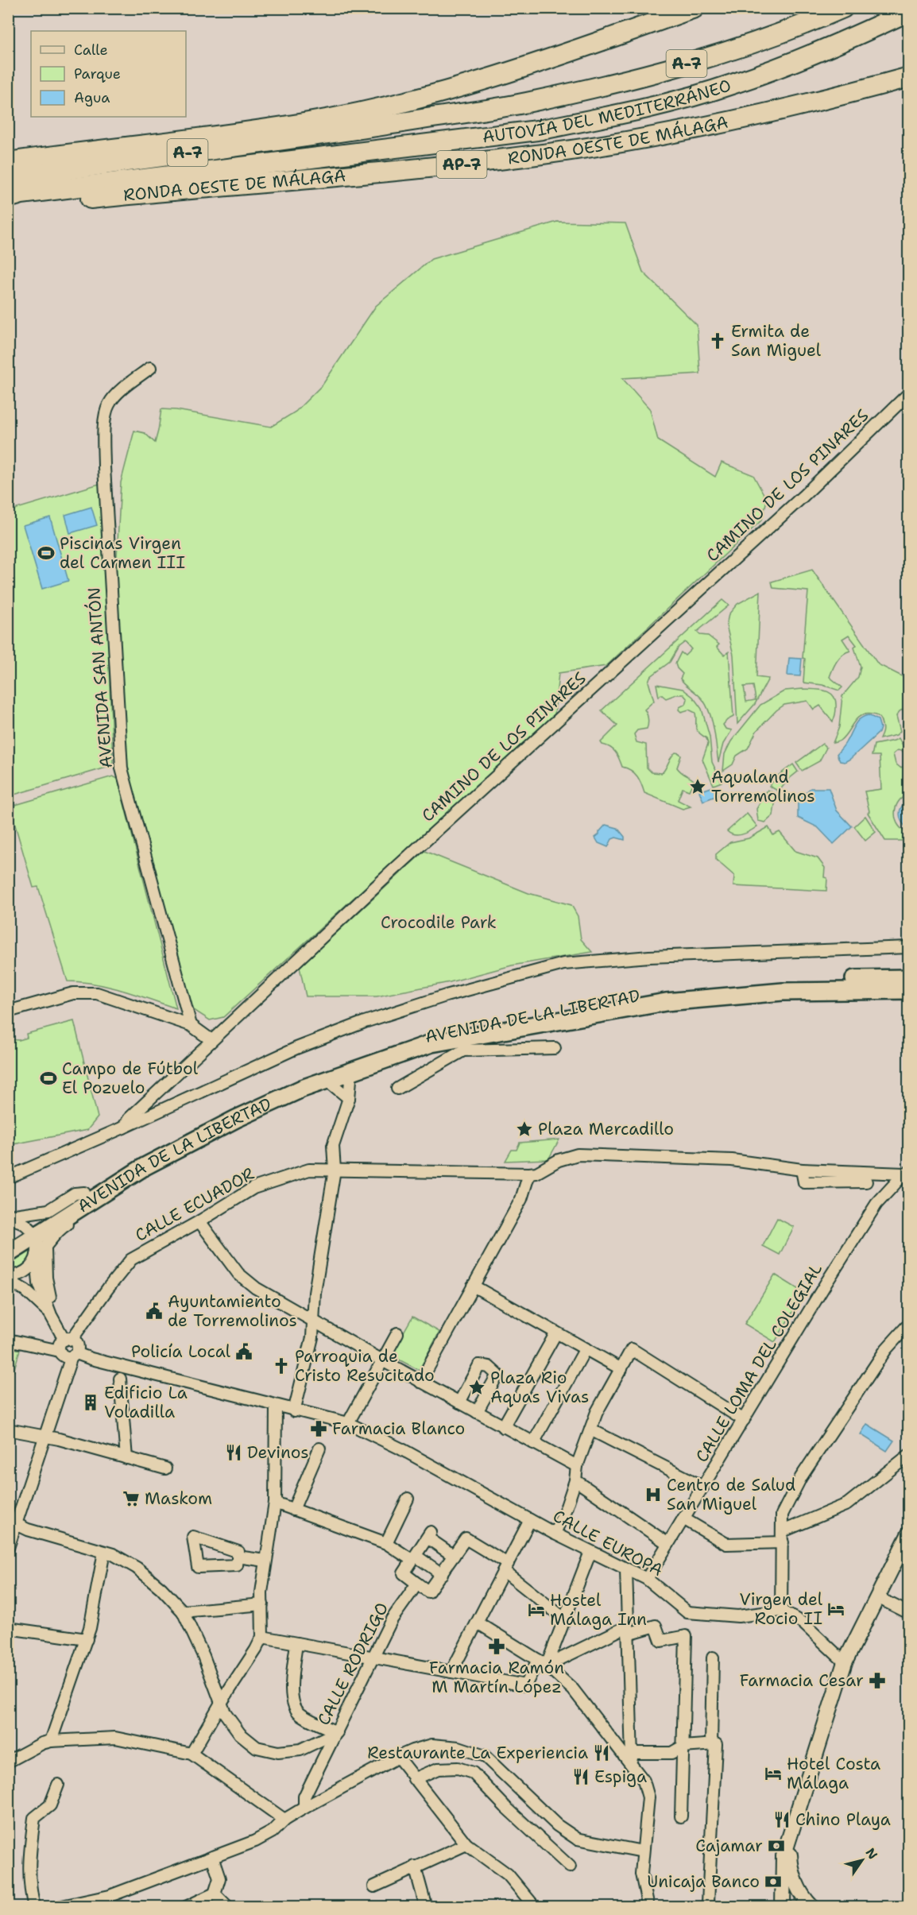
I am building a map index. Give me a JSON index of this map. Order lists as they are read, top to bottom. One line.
{"streets":{"highway":["A-7","AUTOVÍA DEL MEDITERRÁNEO","RONDA OESTE DE MÁLAGA","AP-7"],"main road":["AVENIDA DE LA LIBERTAD"],"street":["CAMINO DE LOS PINARES","AVENIDA SAN ANTÓN","CALLE ECUADOR","CALLE LOMA DEL COLEGIAL","CALLE EUROPA","CALLE RODRIGO"]},"crossings":[["CALLE ECUADOR","CALLE LOMA DEL COLEGIAL"],["CALLE ECUADOR","CALLE EUROPA"],["CALLE LOMA DEL COLEGIAL","CALLE EUROPA"]],"parks":["Crocodile Park"],"places":{"church":["Ermita de San Miguel","Parroquia de Cristo Resucitado"],"sports":["Piscinas Virgen del Carmen III","Campo de Fútbol El Pozuelo"],"place":["Aqualand Torremolinos","Plaza Mercadillo","Plaza Rio Aquas Vivas"],"public building":["Ayuntamiento de Torremolinos","Policía Local"],"building":["Edificio La Voladilla"],"pharmacy":["Farmacia Blanco","Farmacia Ramón M Martín López","Farmacia Cesar"],"restaurant":["Devinos","Restaurante La Experiencia","Espiga","Chino Playa"],"hospital":["Centro de Salud San Miguel"],"supermarket":["Maskom"],"hotel":["Virgen del Rocio II","Hostel Málaga Inn","Hotel Costa Málaga"],"bank":["Cajamar","Unicaja Banco"]},"legend":["Calle","Parque","Agua"],"north":"top right"}
